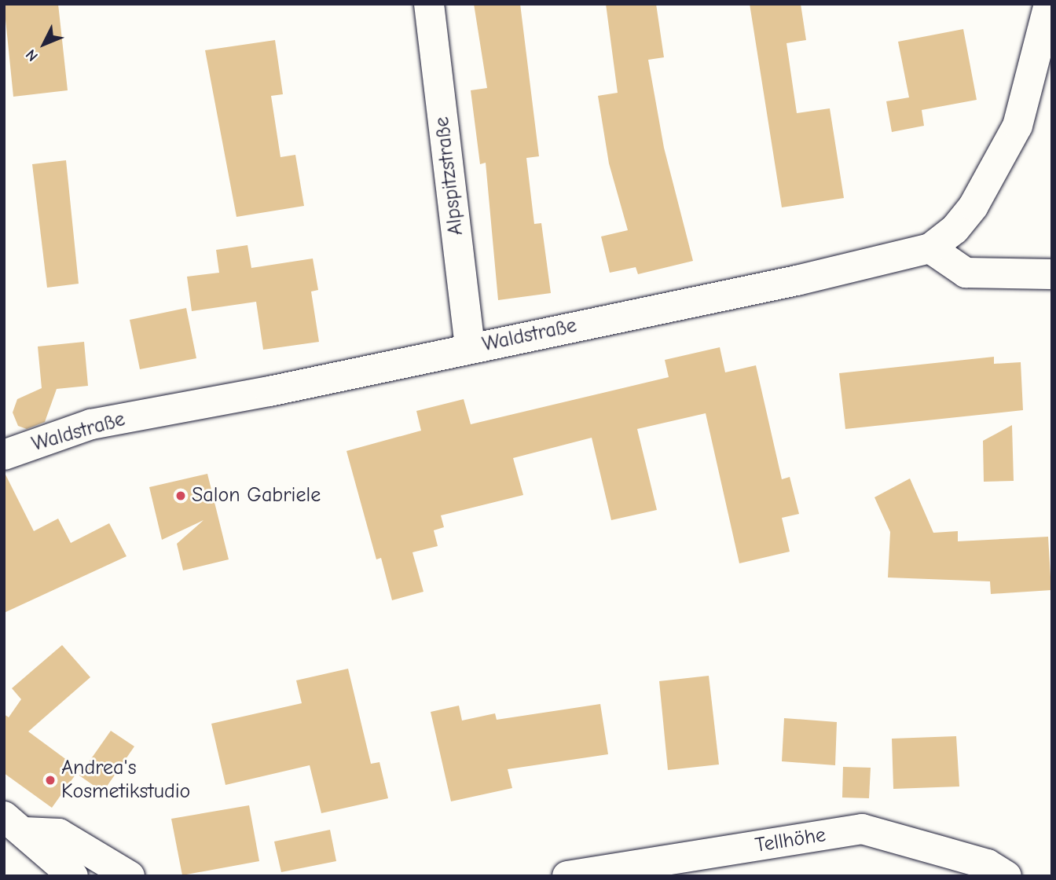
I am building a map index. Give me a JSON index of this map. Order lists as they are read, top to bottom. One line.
{"streets":{"street":["Alpspitzstraße","Waldstraße","Tellhöhe"]},"crossings":[["Alpspitzstraße","Waldstraße"]],"places":["Salon Gabriele","Andrea's Kosmetikstudio"],"north":"bottom left"}
